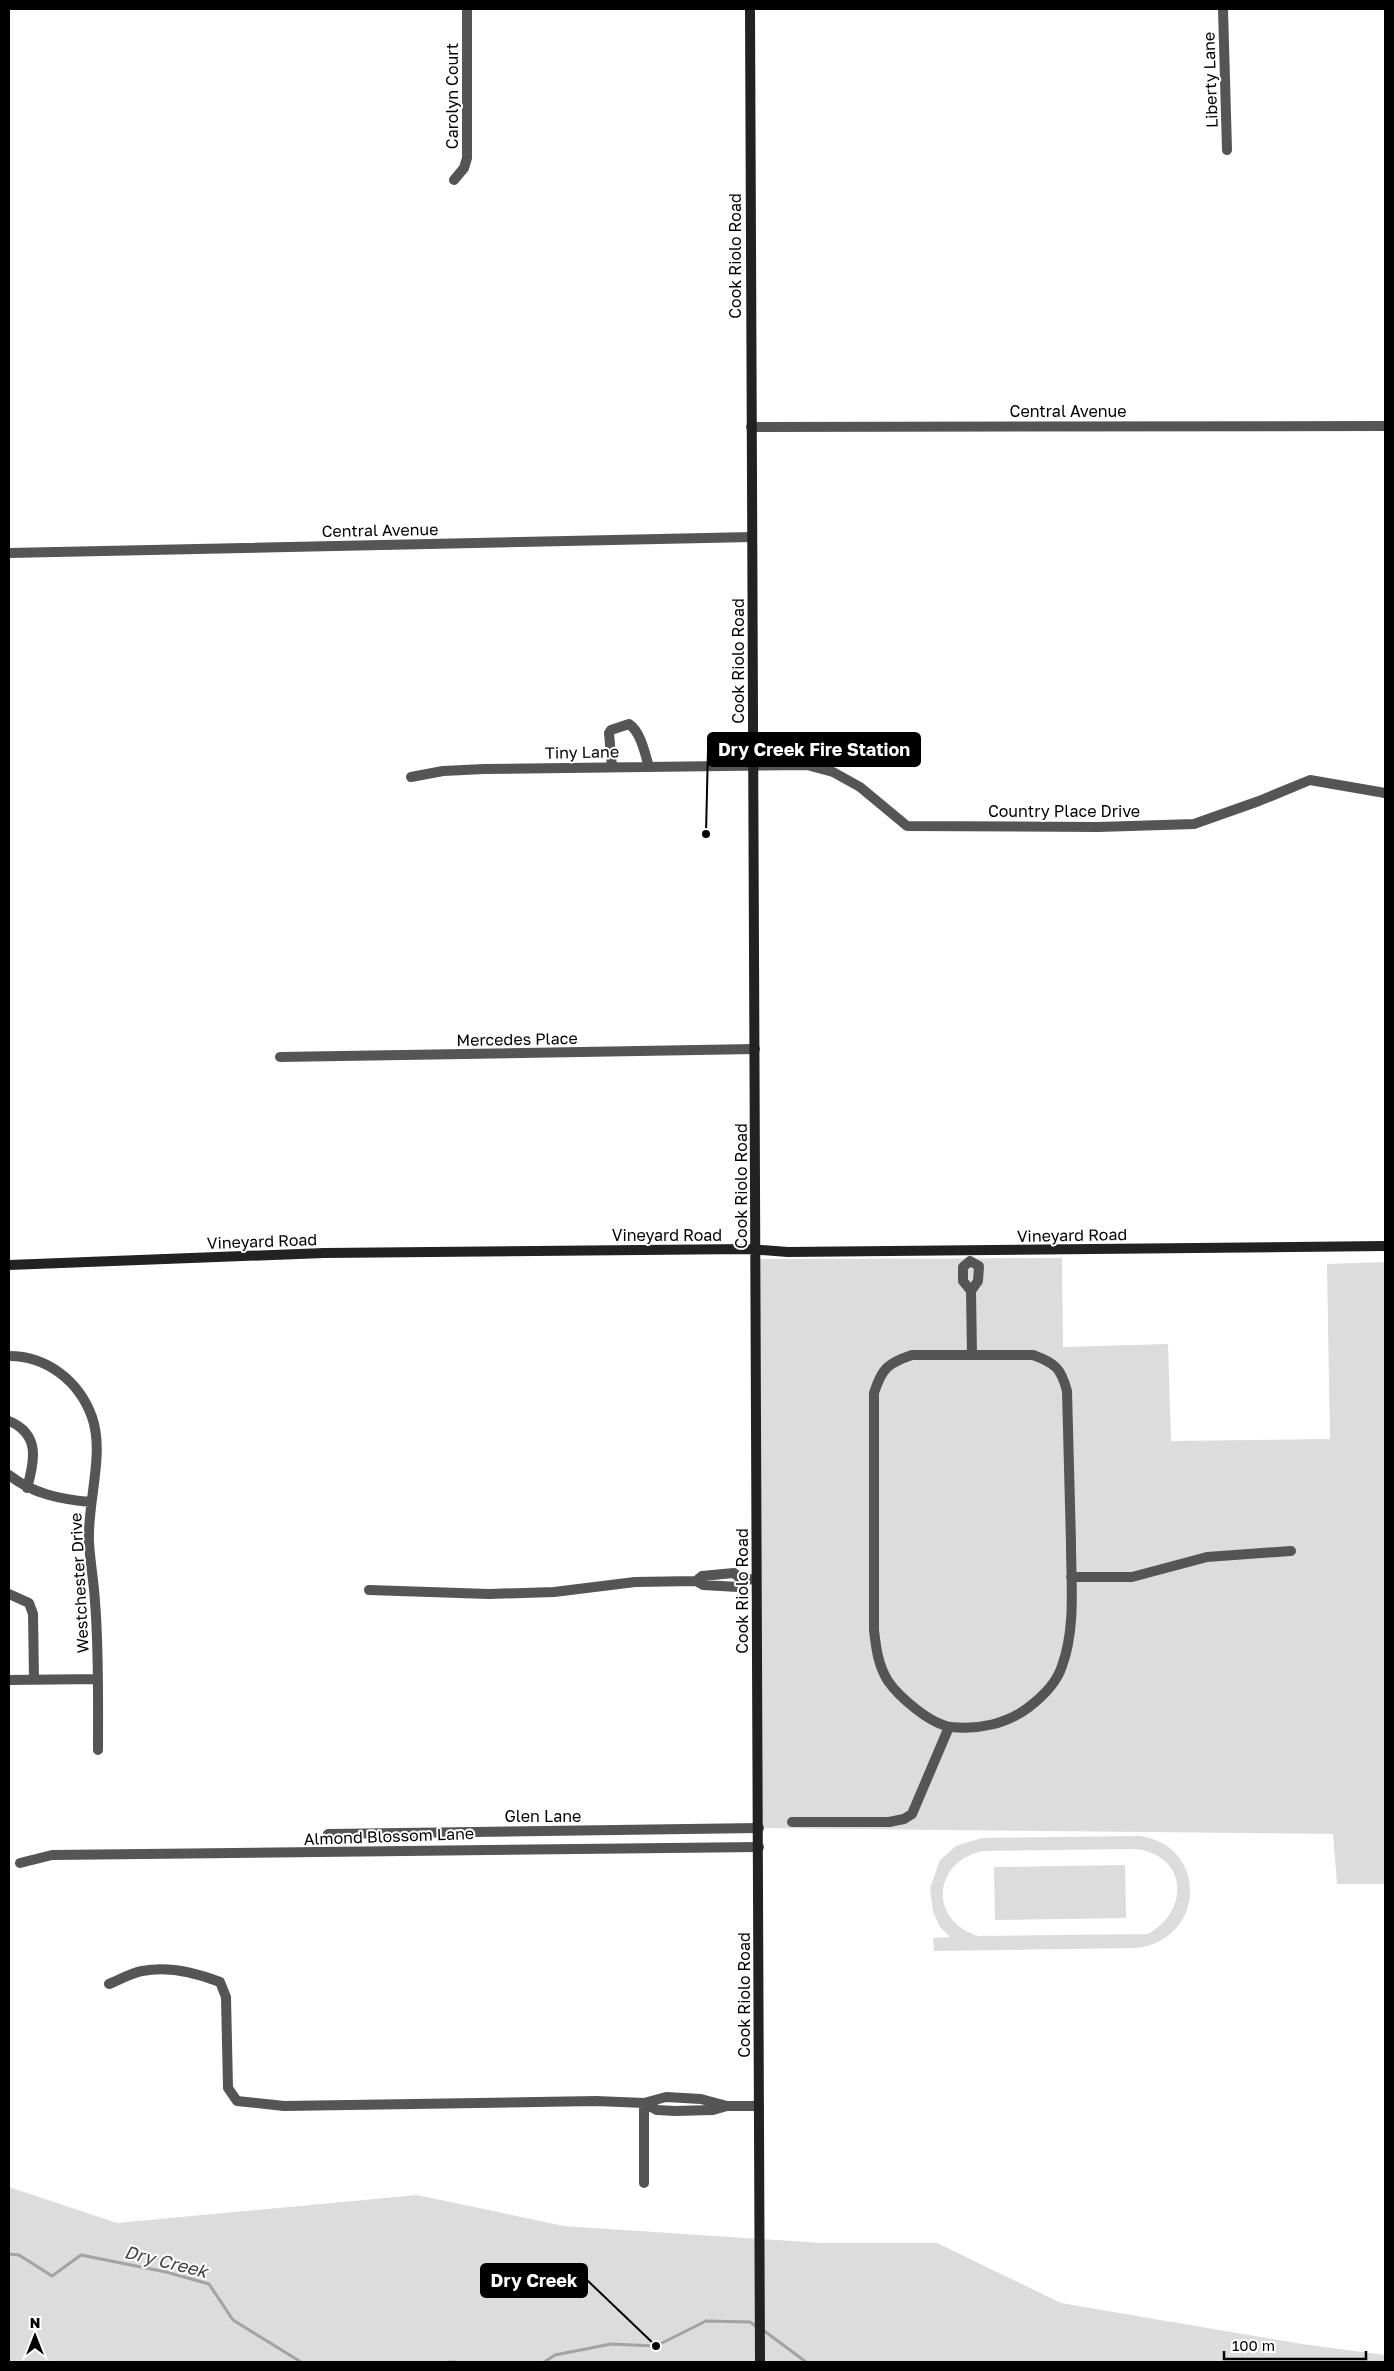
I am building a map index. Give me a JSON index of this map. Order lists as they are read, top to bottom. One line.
{"streets":{"street":["Liberty Lane","Carolyn Court","Cook Riolo Road","Central Avenue","Tiny Lane","Country Place Drive","Mercedes Place","Vineyard Road","Westchester Drive","Glen Lane","Almond Blossom Lane"]},"crossings":[["Cook Riolo Road","Central Avenue"],["Cook Riolo Road","Tiny Lane"],["Cook Riolo Road","Country Place Drive"],["Cook Riolo Road","Mercedes Place"],["Cook Riolo Road","Vineyard Road"],["Cook Riolo Road","Glen Lane"],["Cook Riolo Road","Almond Blossom Lane"],["Tiny Lane","Country Place Drive"]],"water":["Dry Creek"],"places":["Dry Creek Fire Station","Dry Creek"],"scale_bar":"100 m","north":"top"}
